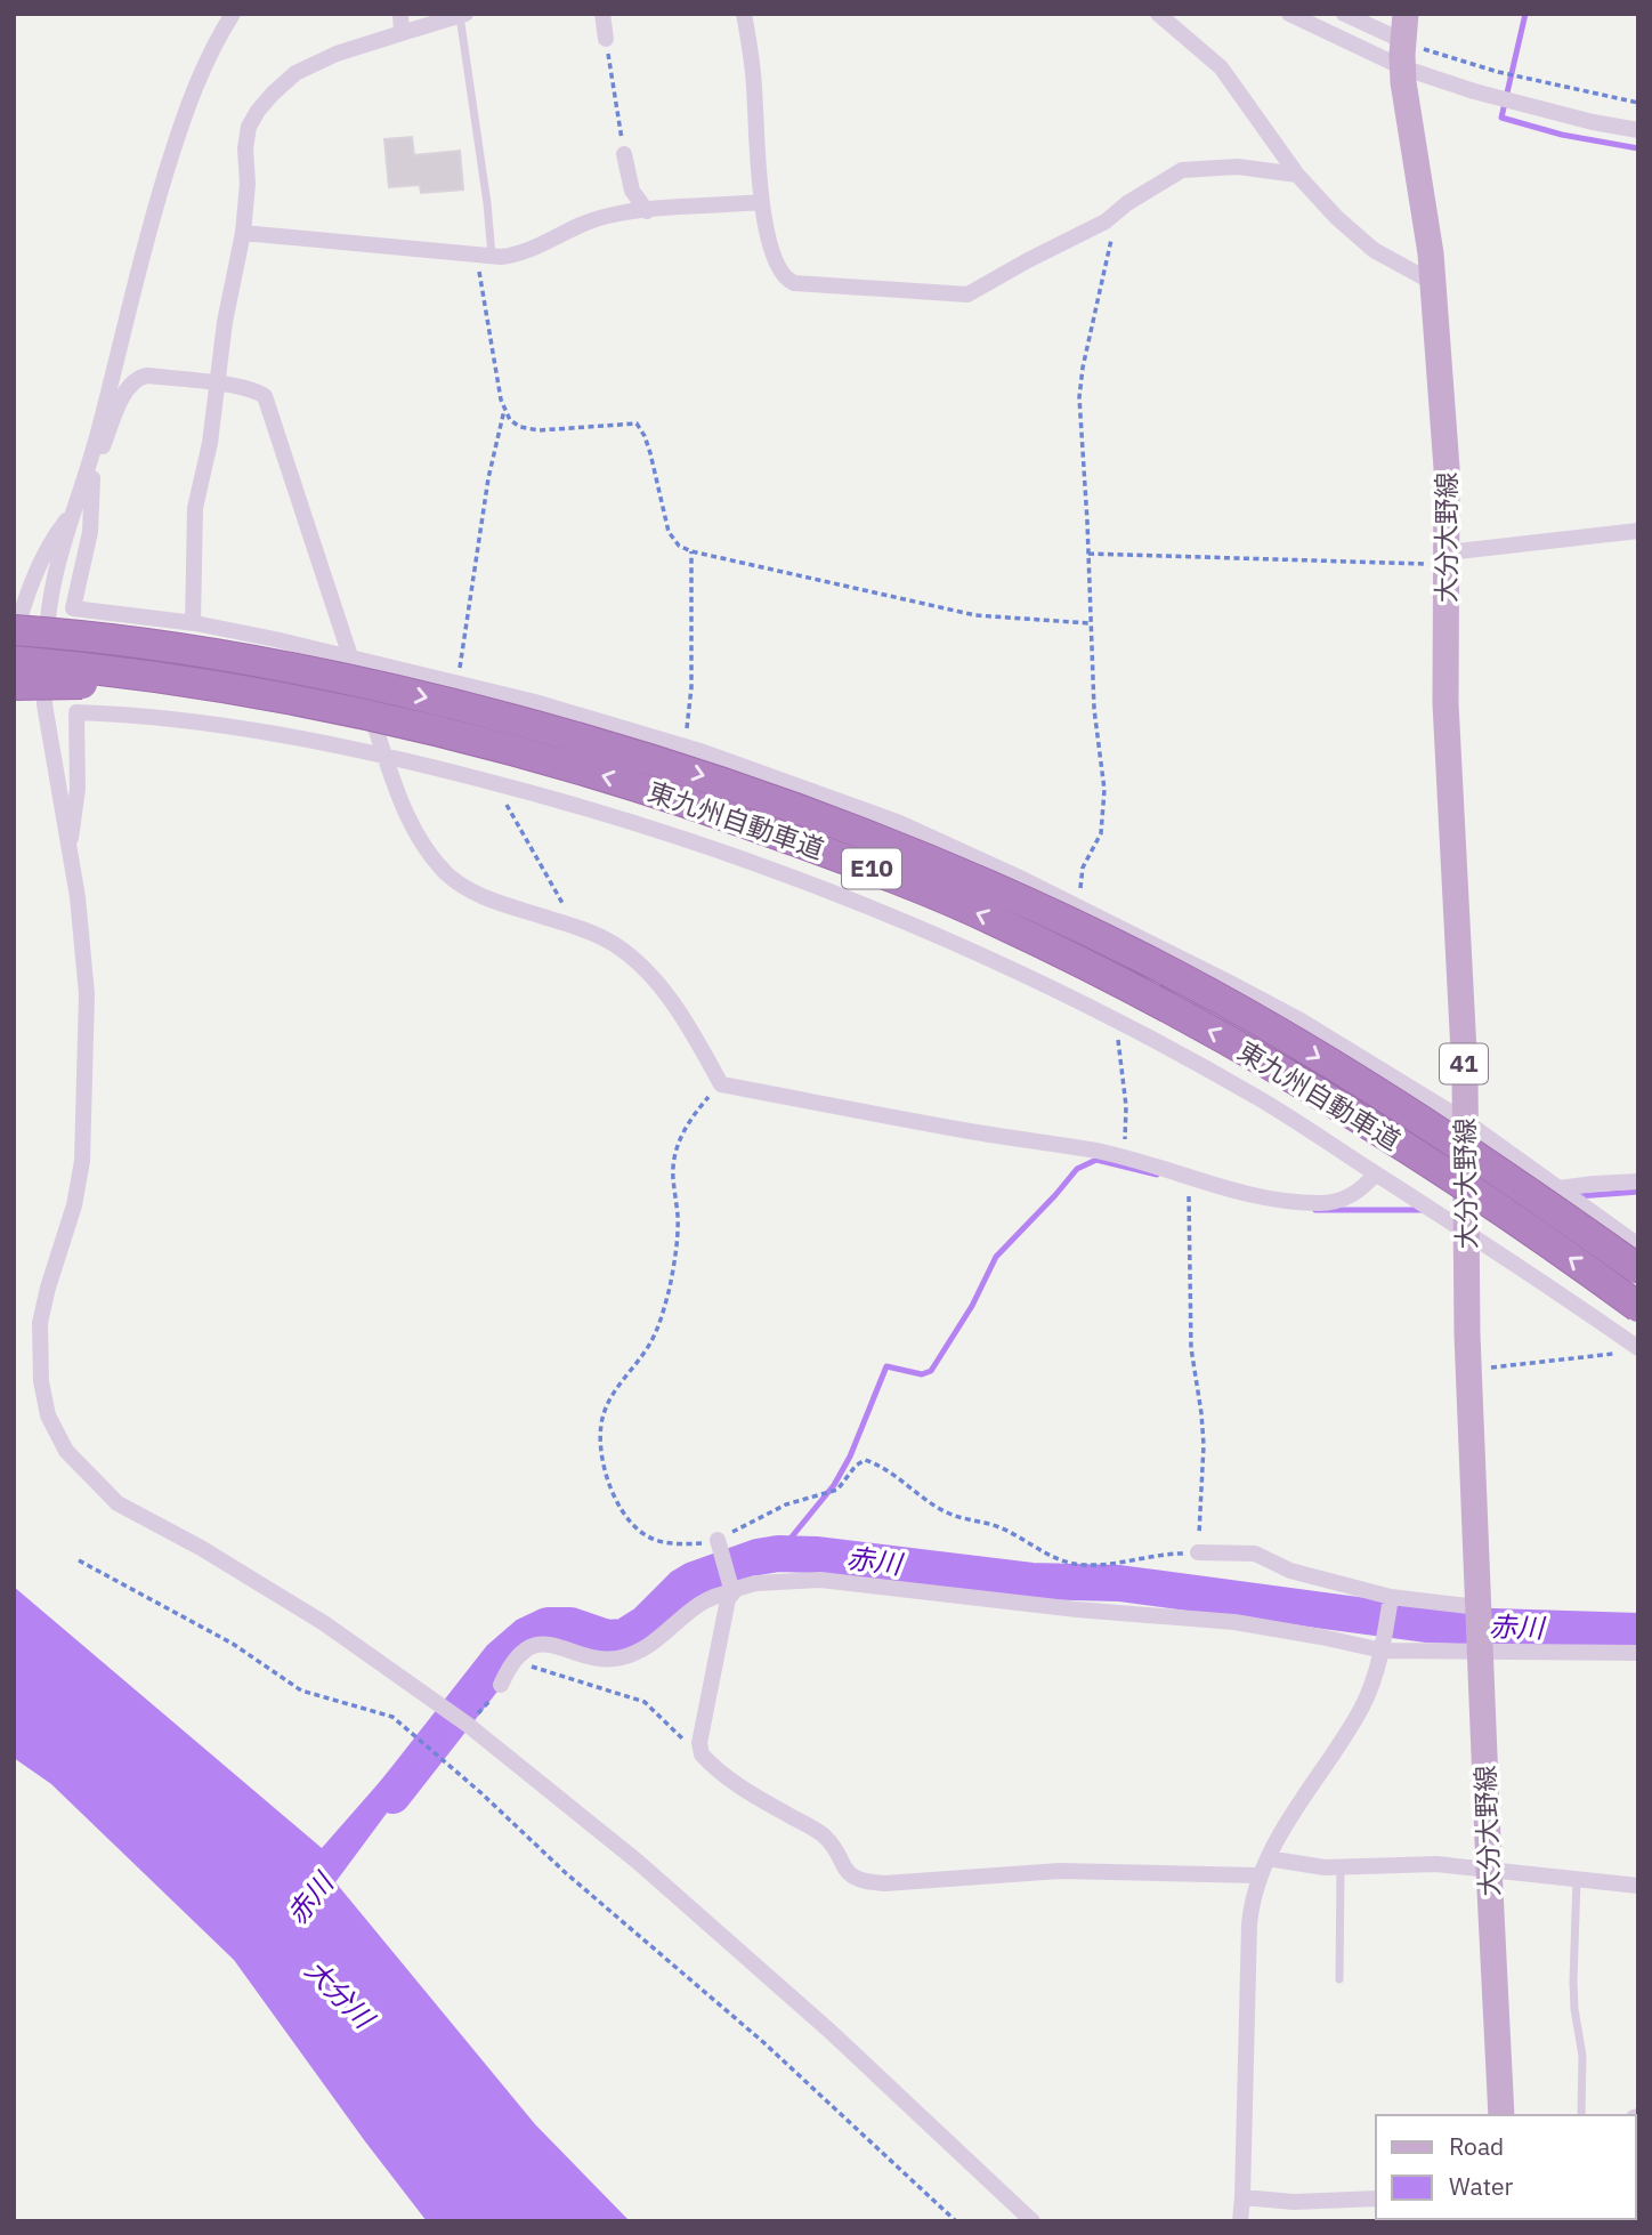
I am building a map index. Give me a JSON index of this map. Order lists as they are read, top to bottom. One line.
{"streets":{"highway":["東九州自動車道","E10"],"main road":["大分大野線","41"]},"water":["赤川","大分川"],"legend":["Road","Water"]}
